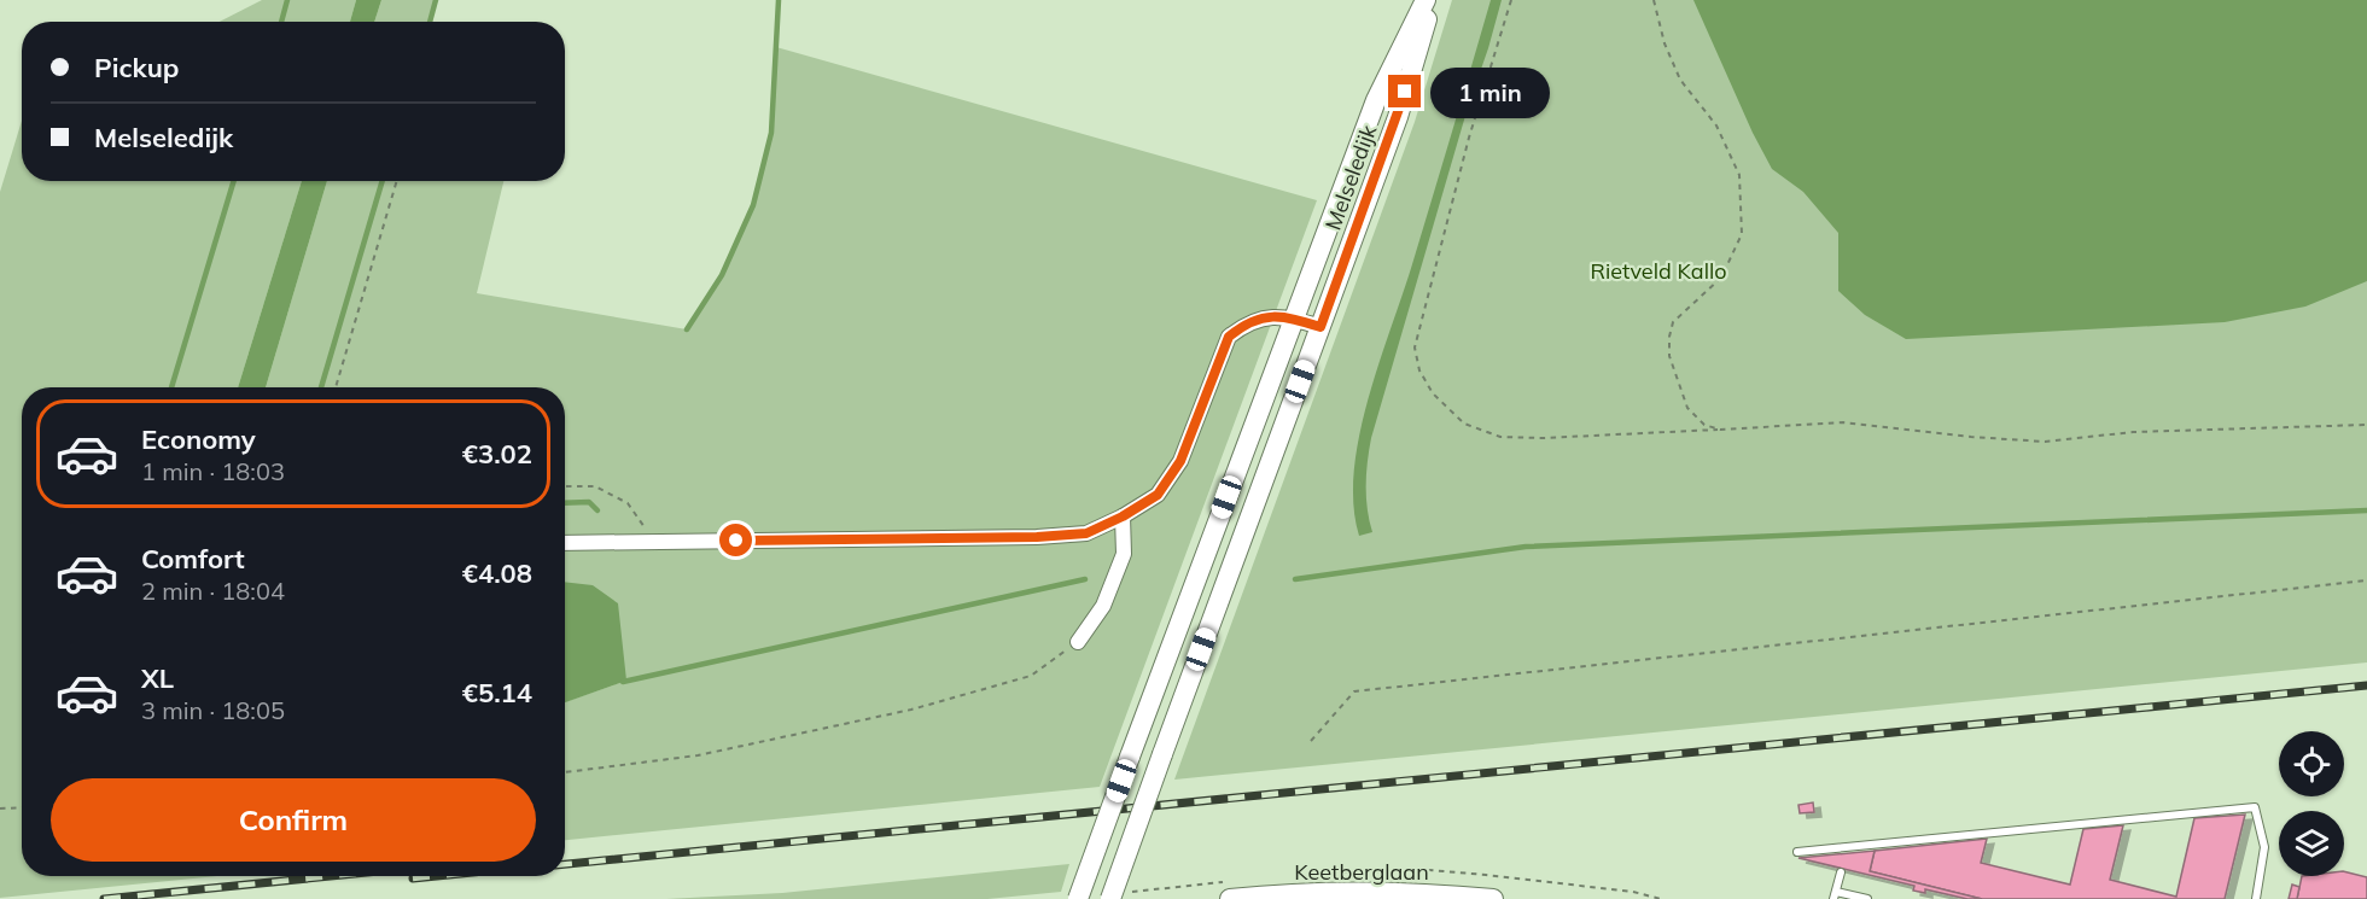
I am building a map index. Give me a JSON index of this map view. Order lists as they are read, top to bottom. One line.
{"streets":{"main road":["Melseledijk","Keetberglaan"]},"parks":["Rietveld Kallo"],"page":{"banner":["Pickup","Melseledijk"],"bubble":"1 min","list":[{"name":"Economy","note":"1 min · 18:03","value":"€3.02"},{"name":"Comfort","note":"2 min · 18:04","value":"€4.08"},{"name":"XL","note":"3 min · 18:05","value":"€5.14"}],"buttons":"Confirm"}}
